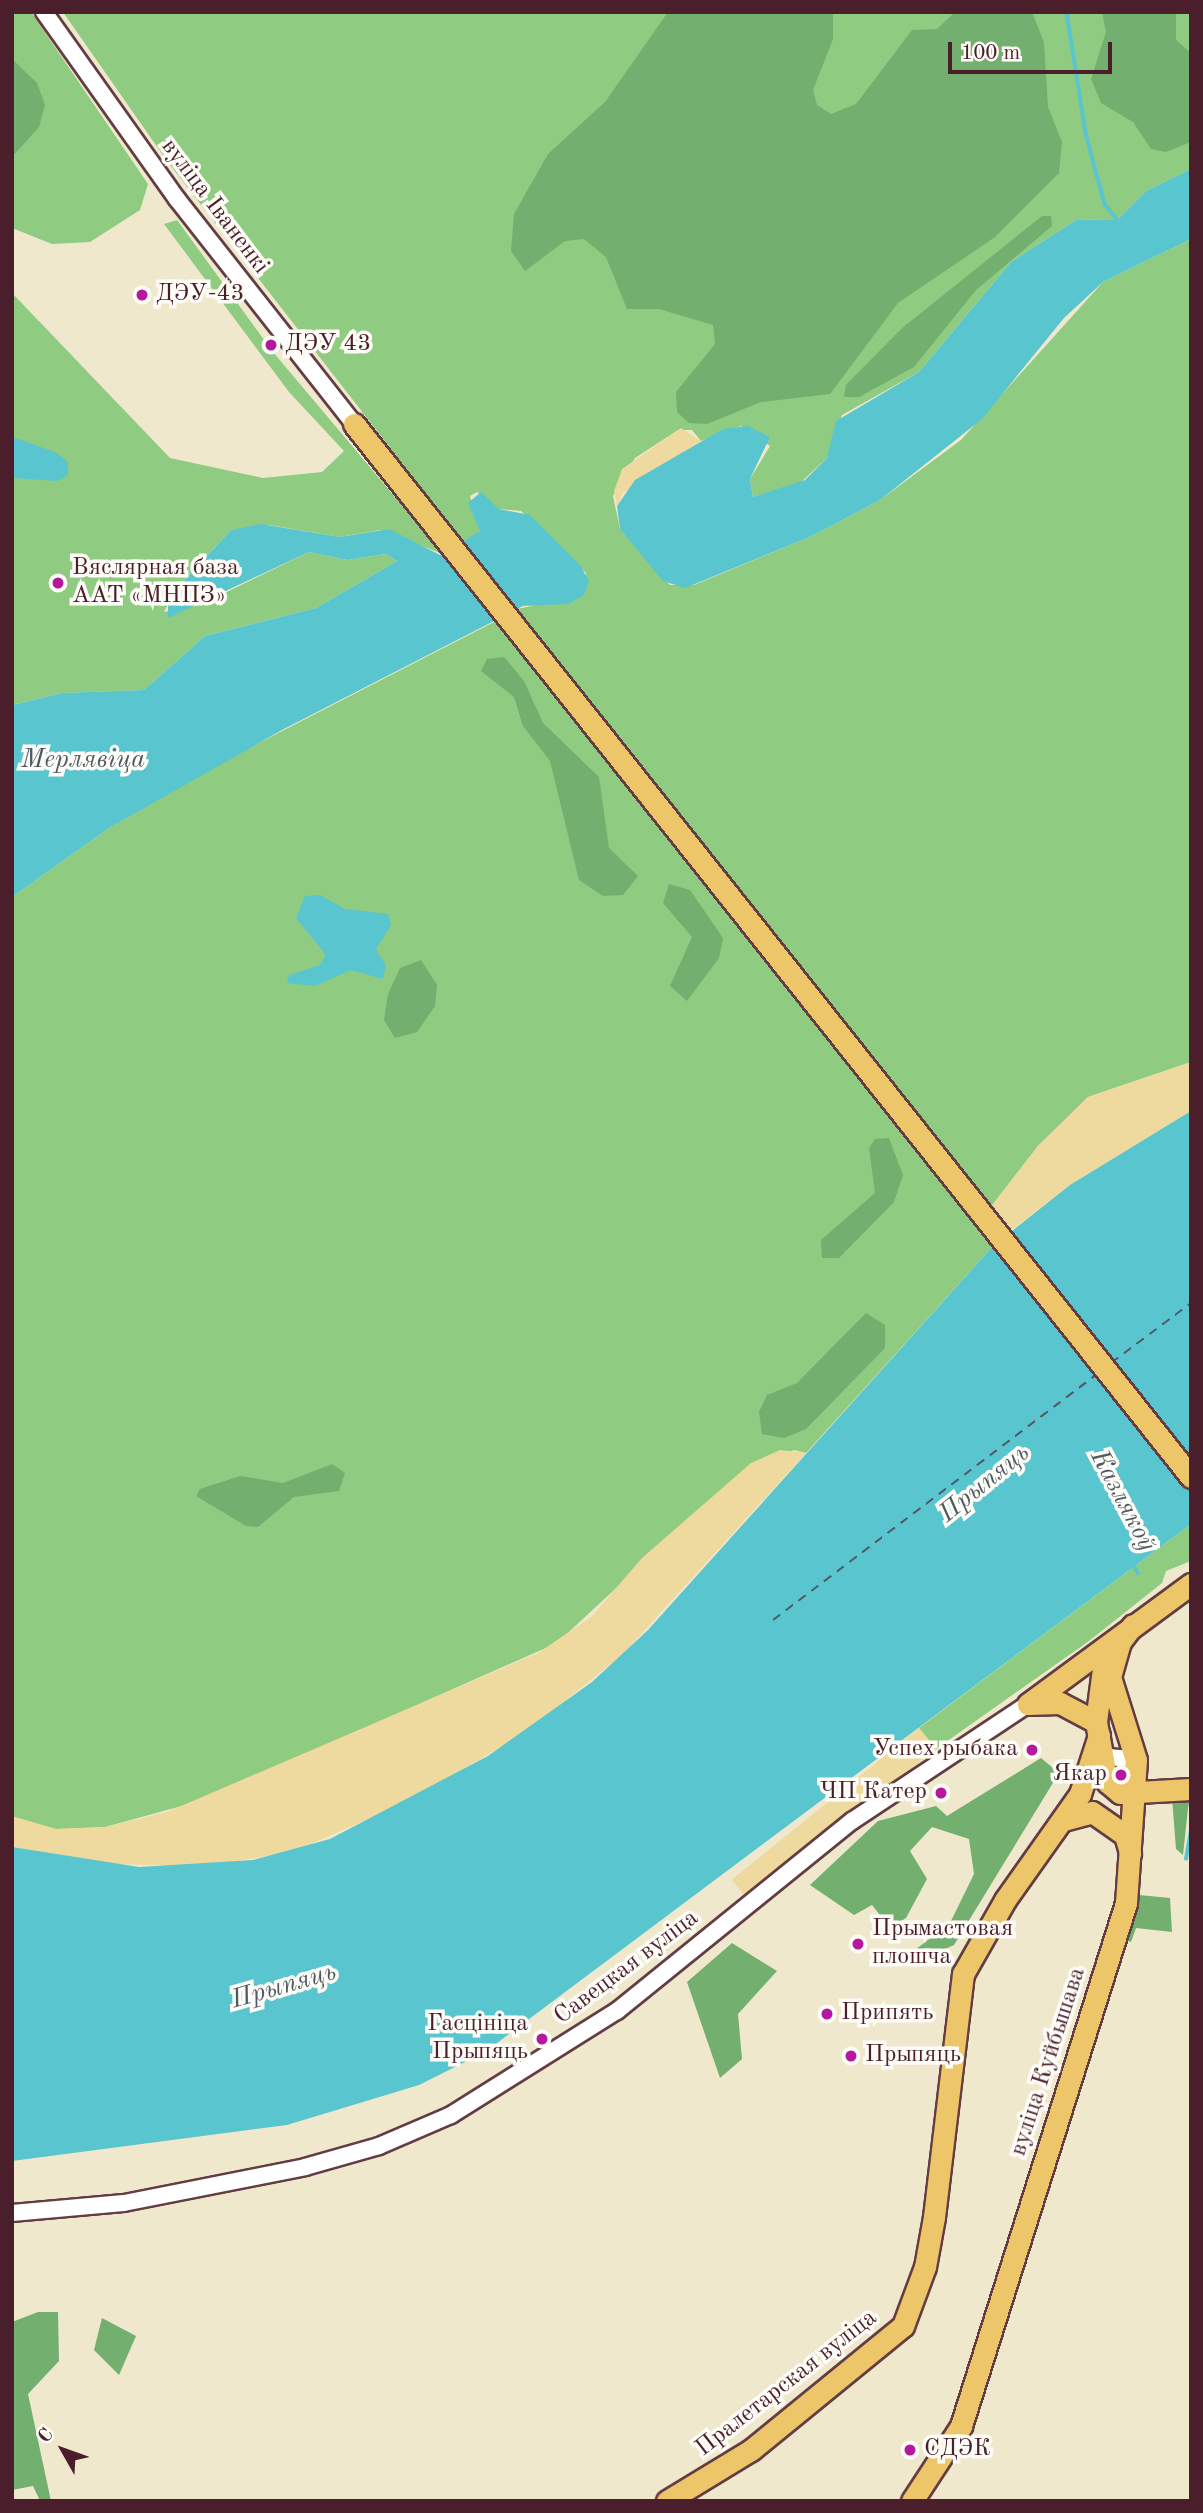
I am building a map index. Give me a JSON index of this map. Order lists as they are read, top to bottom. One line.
{"streets":{"main road":["Савецкая вуліца","вуліца Куйбышава","Пралетарская вуліца"],"street":["вуліца Іваненкі"]},"crossings":[["вуліца Куйбышава","Пралетарская вуліца"]],"water":["Мерлявіца","Прыпяць","Казлякоў"],"places":["ДЭУ-43","ДЭУ 43","Вяслярная база ААТ «МНПЗ»","Успех рыбака","Якар","ЧП Катер","Прымастовая плошча","Припять","Гасцініца Прыпяць","Прыпяць","СДЭК"],"scale_bar":"100 m","north":"top left"}
